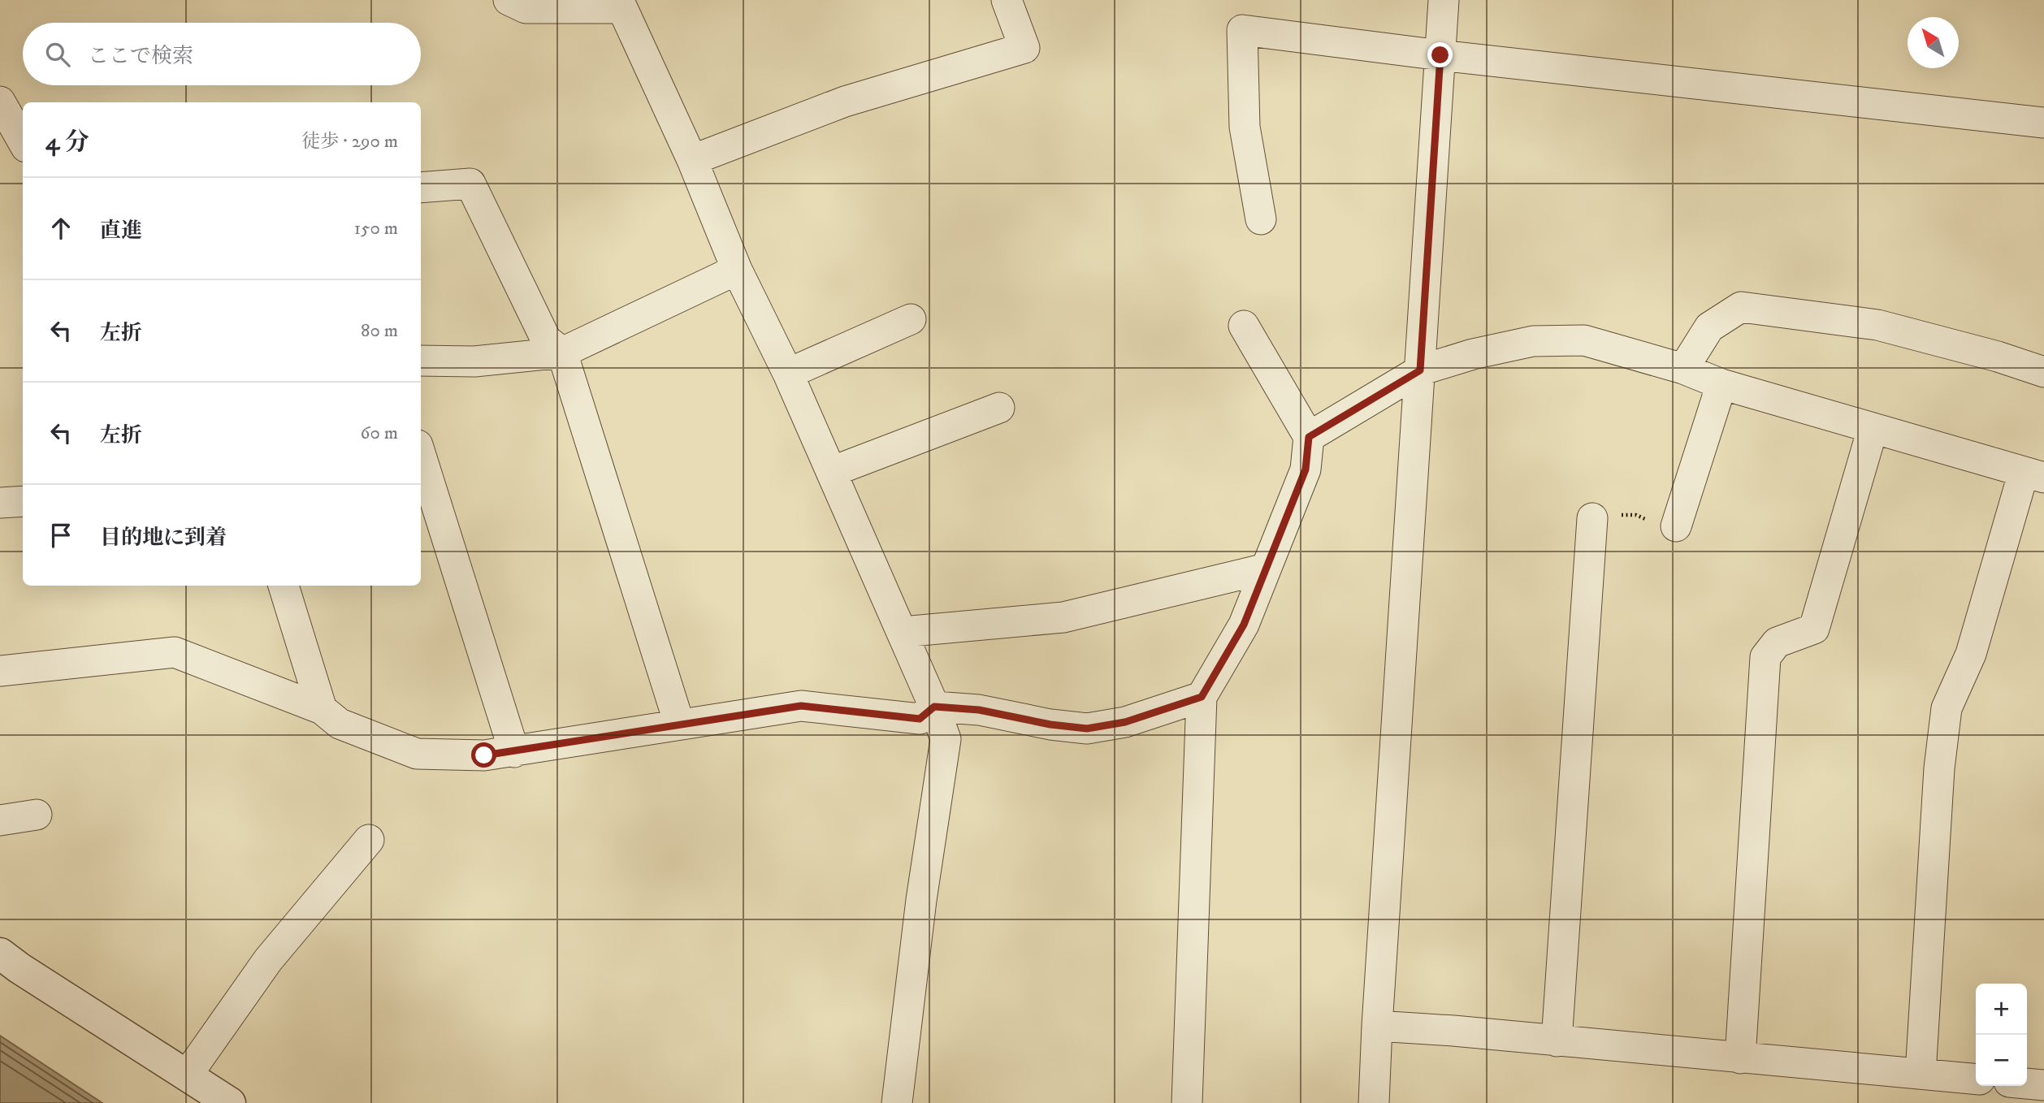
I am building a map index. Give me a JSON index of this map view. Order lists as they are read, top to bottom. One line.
{"north":"top left","page":{"search":"ここで検索","heading":["4 分","徒歩 · 290 m"],"list":[["直進","150 m"],["左折","80 m"],["左折","60 m"],"目的地に到着"],"map_buttons":["+","−"]}}
